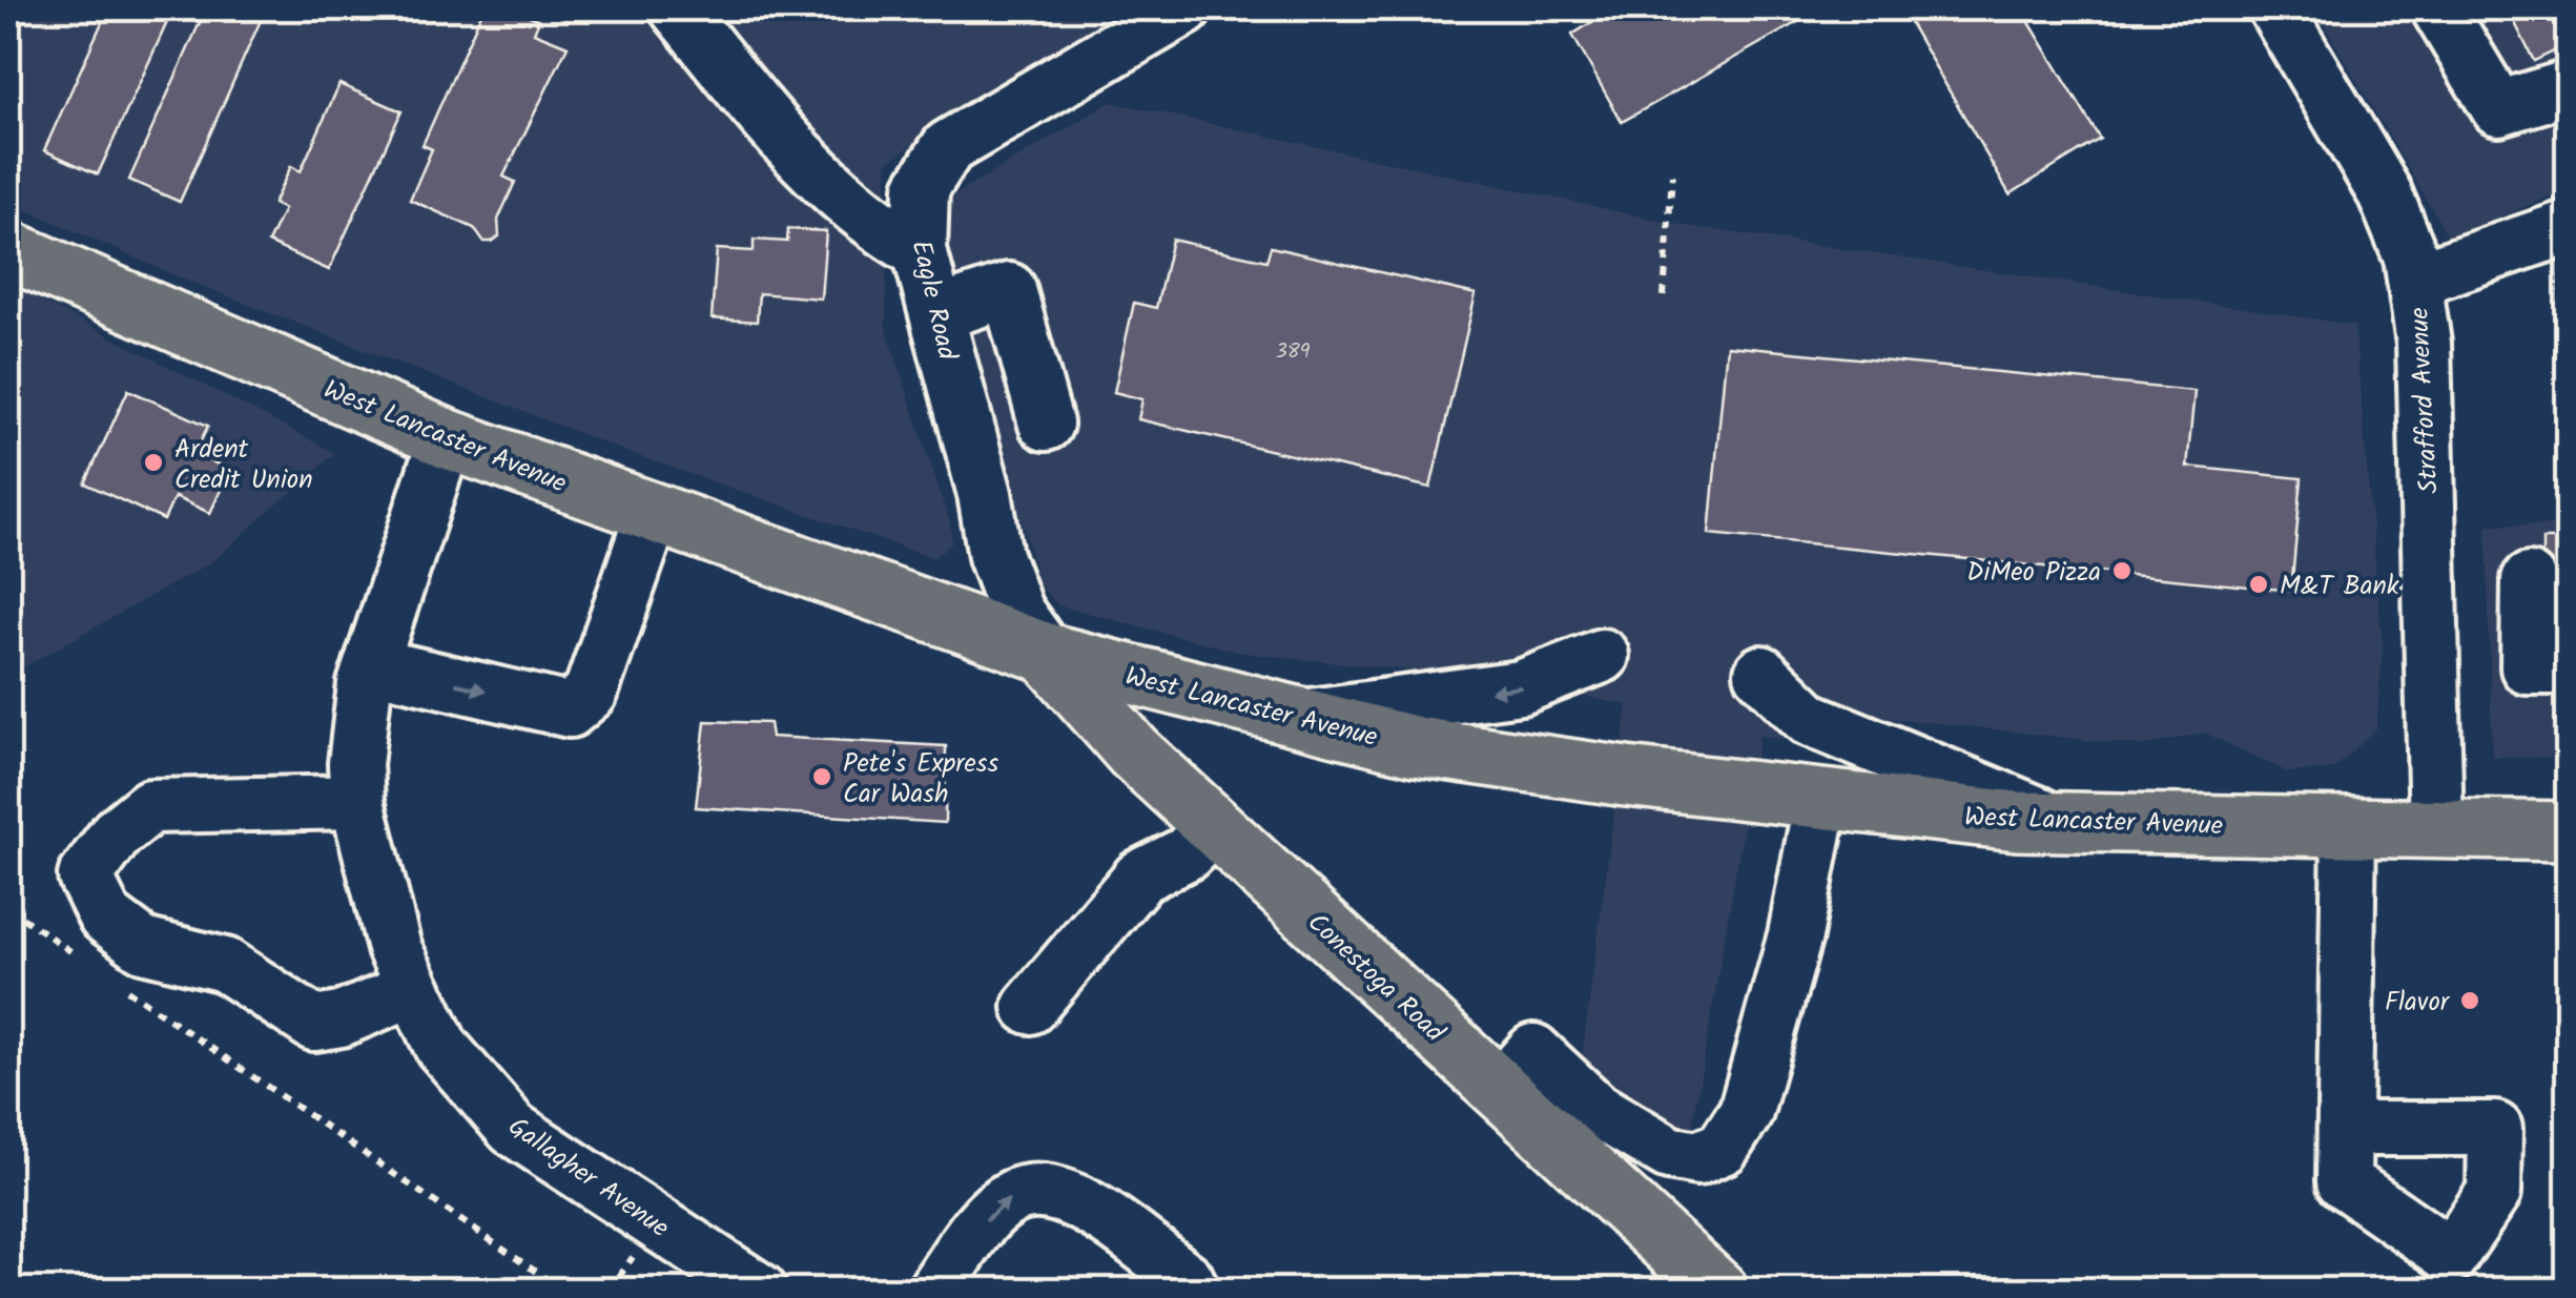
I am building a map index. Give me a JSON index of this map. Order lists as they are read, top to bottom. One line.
{"streets":{"main road":["West Lancaster Avenue","Conestoga Road"],"street":["Eagle Road","Strafford Avenue","Gallagher Avenue"]},"crossings":[["Eagle Road","West Lancaster Avenue"],["Eagle Road","Conestoga Road"],["Strafford Avenue","West Lancaster Avenue"],["West Lancaster Avenue","Conestoga Road"],["West Lancaster Avenue","Gallagher Avenue"]],"places":["Ardent Credit Union","DiMeo Pizza","M&T Bank","Pete's Express Car Wash","Flavor"],"house_numbers":["389"]}
